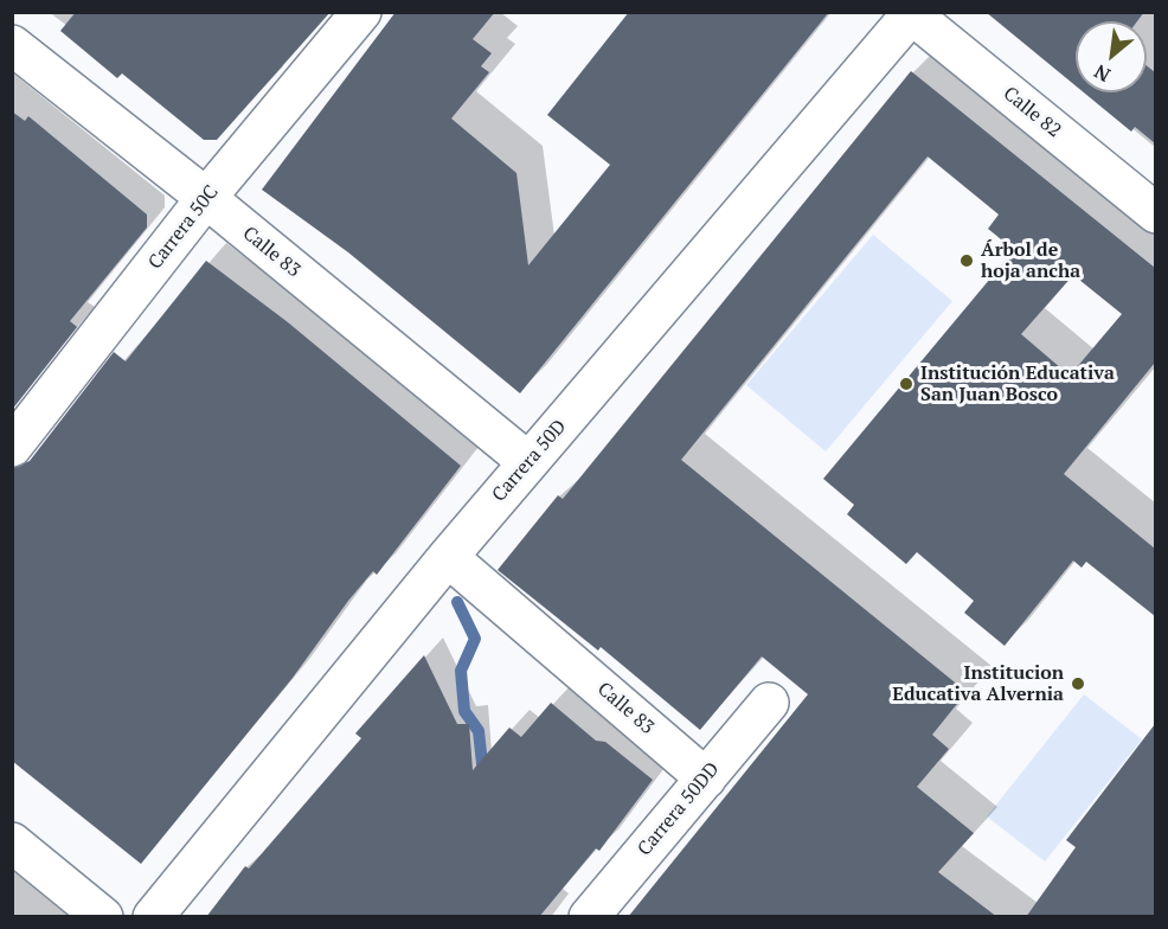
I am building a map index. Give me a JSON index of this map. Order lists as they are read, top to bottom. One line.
{"streets":{"street":["Calle 82","Carrera 50C","Calle 83","Carrera 50D","Carrera 50DD"]},"crossings":[["Calle 82","Carrera 50D"],["Carrera 50C","Calle 83"],["Calle 83","Carrera 50D"],["Calle 83","Carrera 50DD"]],"places":["Árbol de hoja ancha","Institución Educativa San Juan Bosco","Institucion Educativa Alvernia"],"north":"bottom left"}
